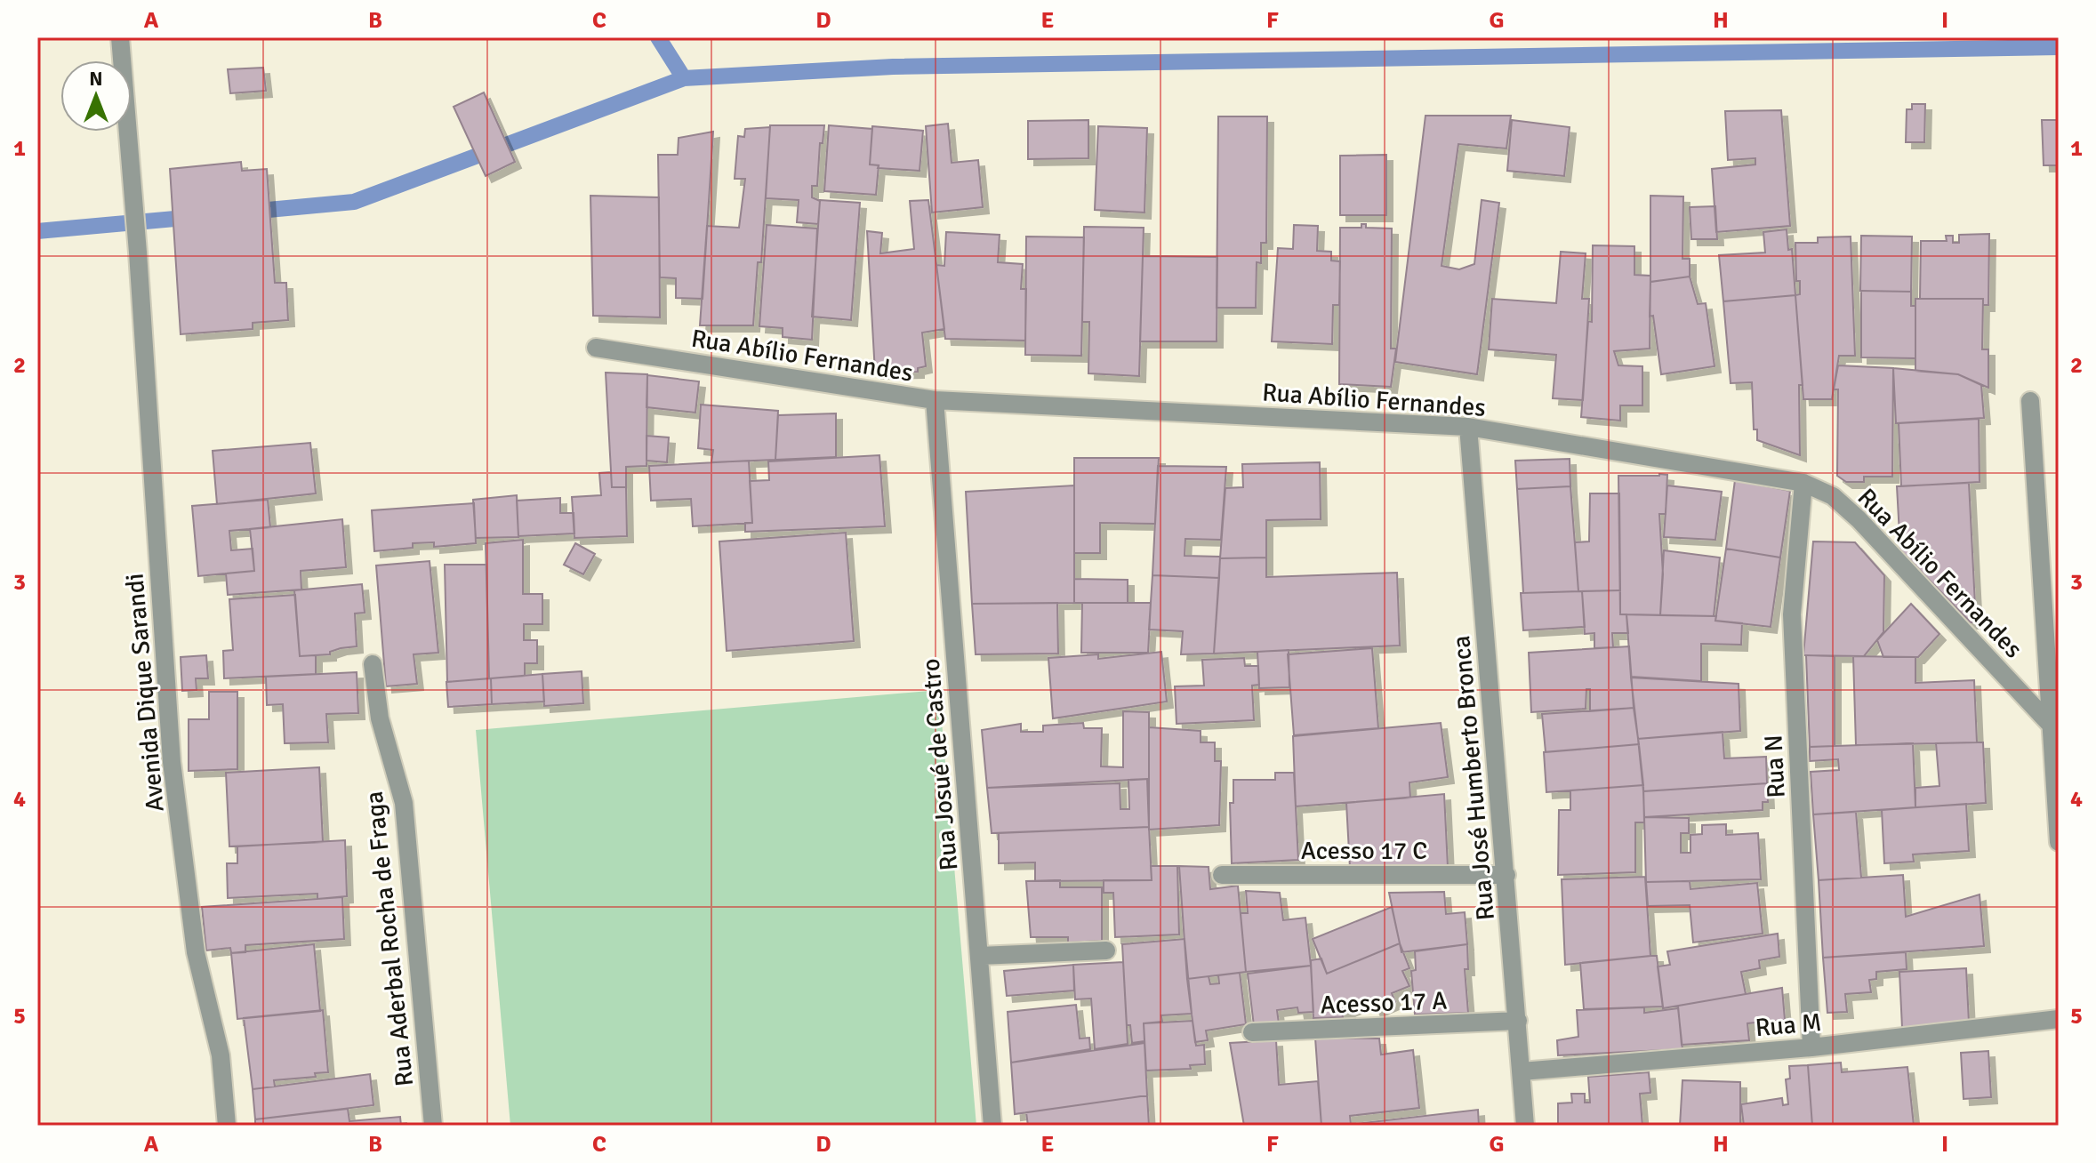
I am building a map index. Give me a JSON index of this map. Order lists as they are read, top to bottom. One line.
{"streets":{"street":["Rua Abílio Fernandes","Avenida Dique Sarandi","Rua Josué de Castro","Rua N","Rua José Humberto Bronca","Acesso 17 C","Rua Aderbal Rocha de Fraga","Acesso 17 A","Rua M"]},"crossings":[["Rua Abílio Fernandes","Rua Josué de Castro"],["Rua Abílio Fernandes","Rua N"],["Rua Abílio Fernandes","Rua José Humberto Bronca"],["Rua N","Rua M"],["Rua José Humberto Bronca","Acesso 17 C"],["Rua José Humberto Bronca","Acesso 17 A"],["Rua José Humberto Bronca","Rua M"]],"north":"top","grid":{"columns":["A","B","C","D","E","F","G","H","I"],"rows":["1","2","3","4","5"]}}
